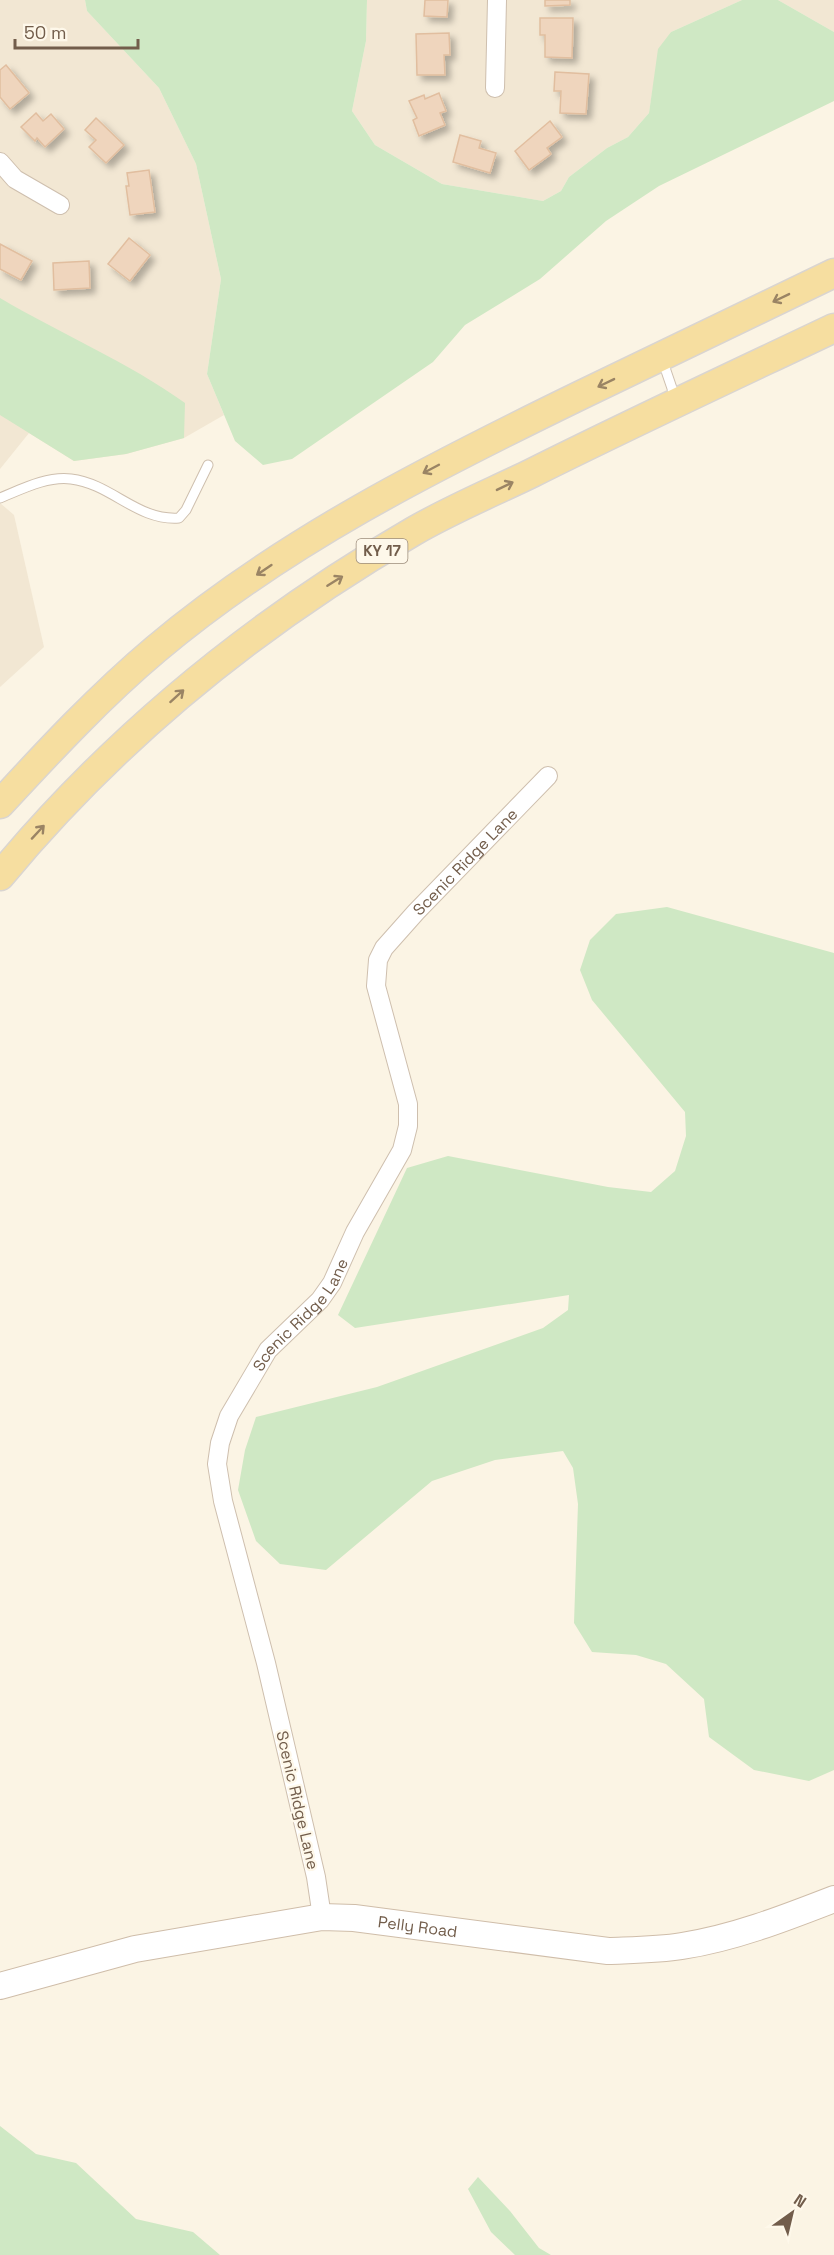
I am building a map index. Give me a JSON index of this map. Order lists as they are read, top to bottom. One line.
{"streets":{"main road":["KY 17"],"street":["Scenic Ridge Lane","Pelly Road"]},"crossings":[["Scenic Ridge Lane","Pelly Road"]],"scale_bar":"50 m","north":"top right"}
